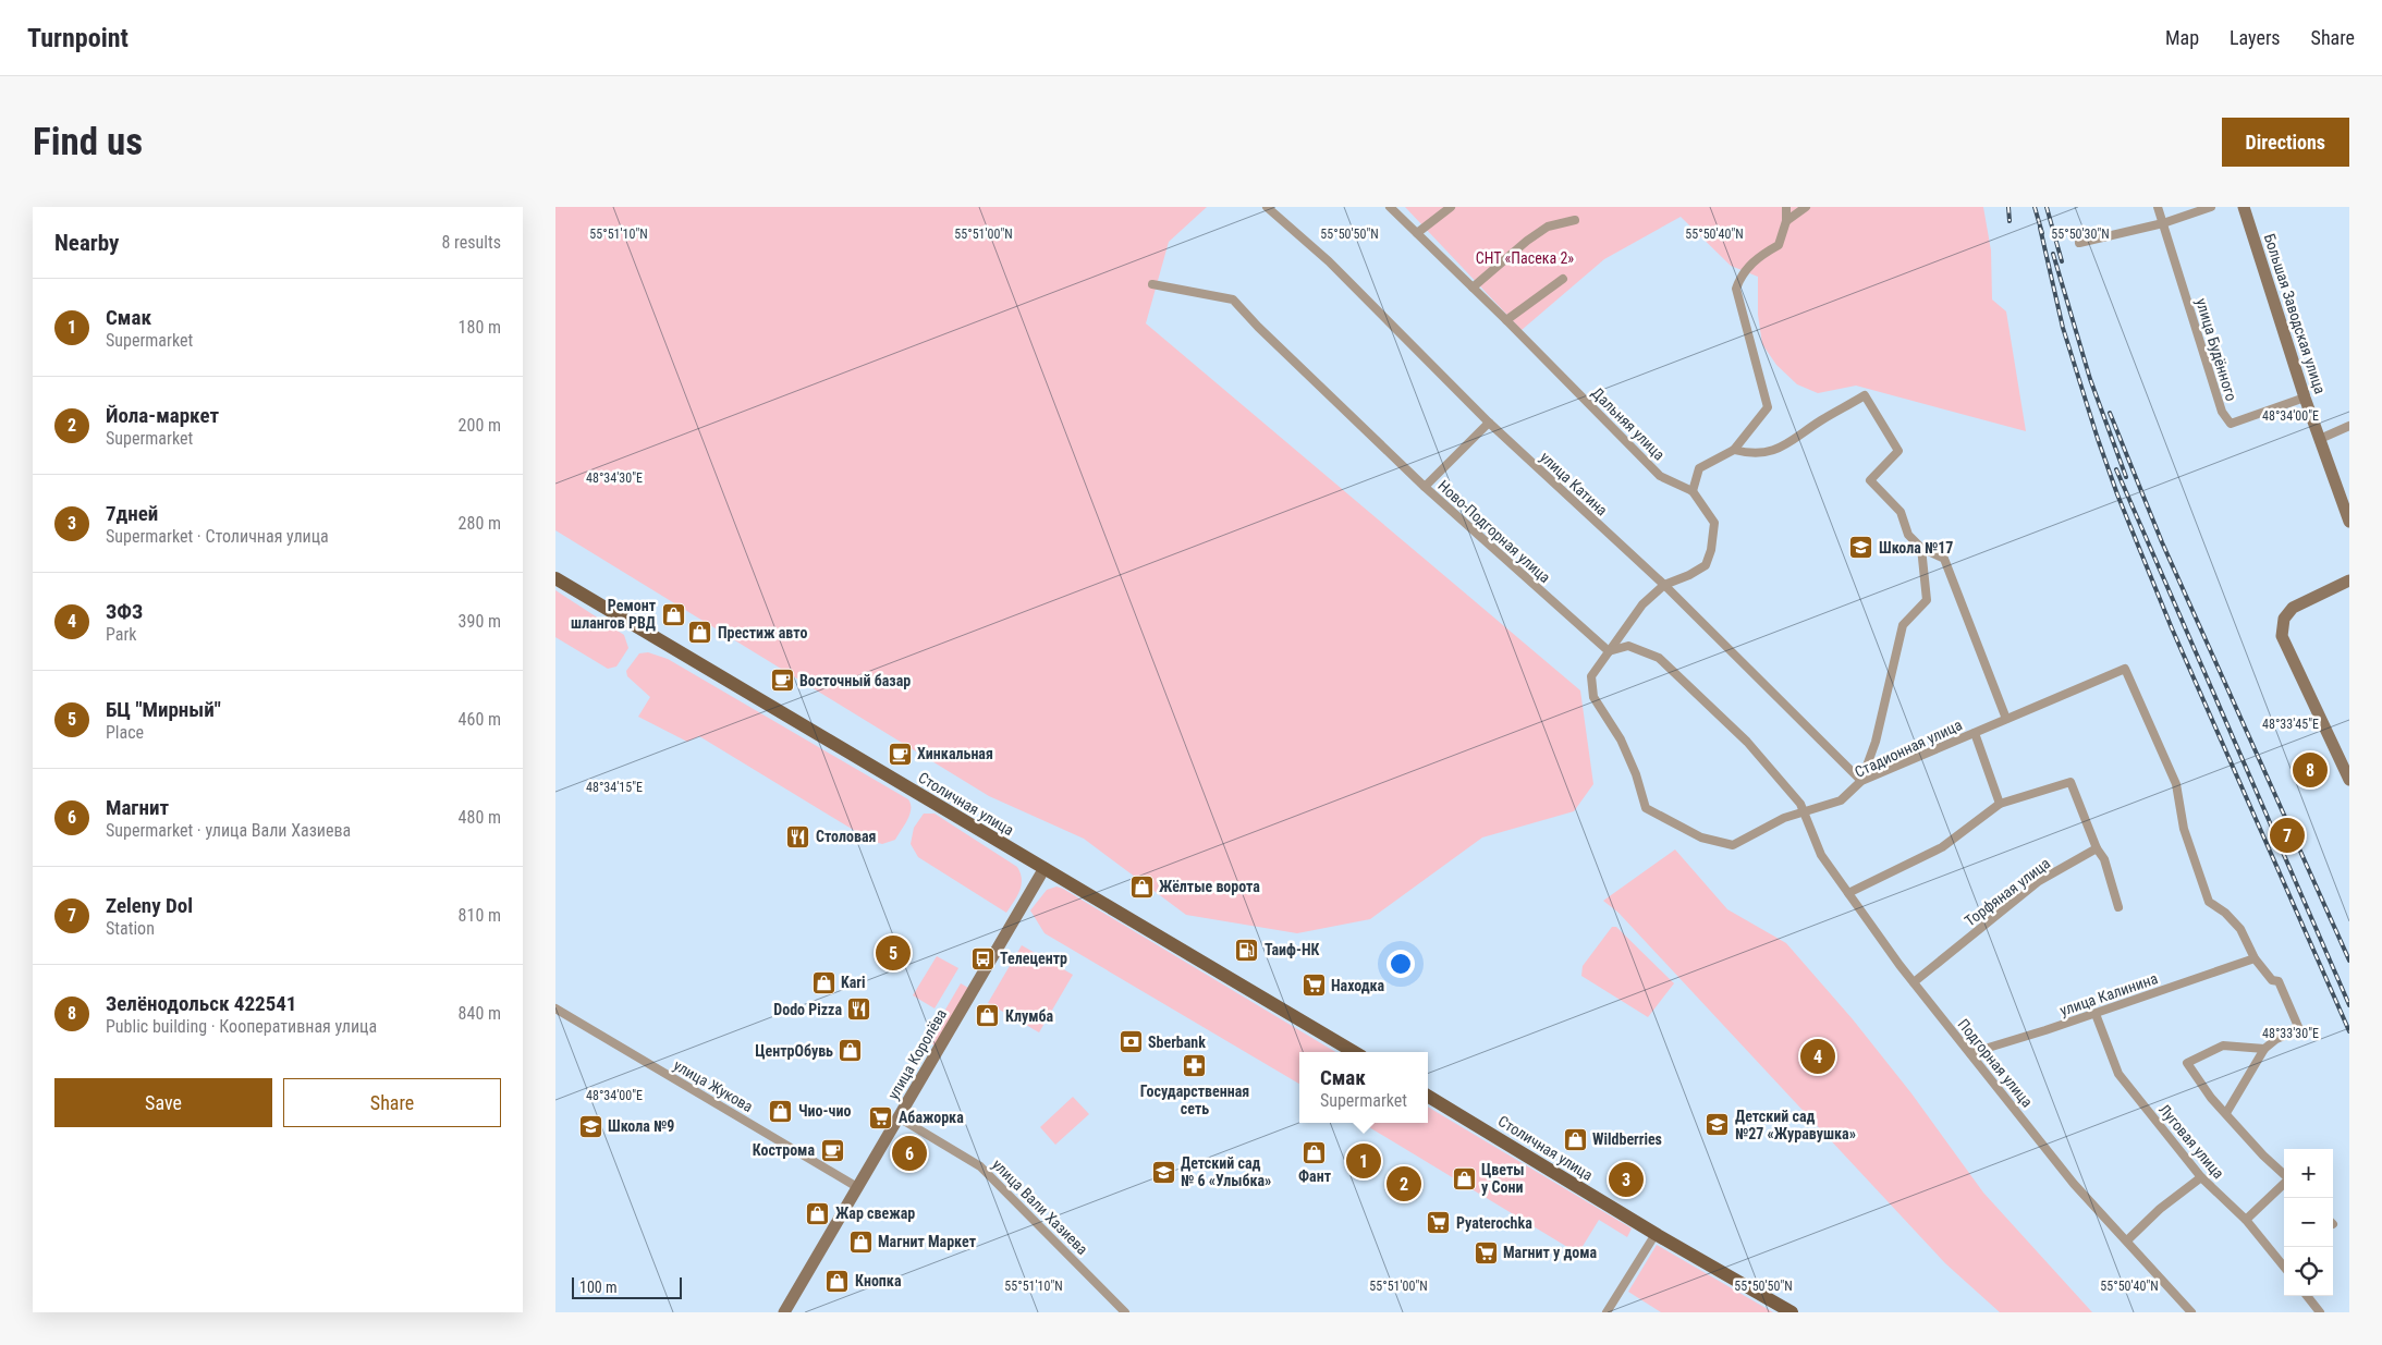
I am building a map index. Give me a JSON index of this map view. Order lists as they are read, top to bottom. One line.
{"streets":{"main road":["Столичная улица"],"street":["Большая Заводская улица","улица Будённого","Дальняя улица","улица Катина","Ново-Подгорная улица","Стадионная улица","Торфяная улица","улица Калинина","улица Королёва","Подгорная улица","улица Жукова","Луговая улица","улица Вали Хазиева"]},"crossings":[["Большая Заводская улица","улица Будённого"],["улица Катина","Стадионная улица"],["Ново-Подгорная улица","Стадионная улица"],["Стадионная улица","улица Калинина"],["Стадионная улица","Подгорная улица"],["Столичная улица","улица Королёва"],["Торфяная улица","Подгорная улица"],["улица Калинина","Подгорная улица"],["улица Калинина","Луговая улица"],["улица Королёва","улица Жукова"],["улица Королёва","улица Вали Хазиева"]],"parks":["СНТ «Пасека 2»"],"places":{"school or university":["Школа №17","Детский сад №27 «Журавушка»","Школа №9","Детский сад № 6 «Улыбка»"],"shop":["Ремонт шлангов РВД","Престиж авто","Жёлтые ворота","Kari","Клумба","ЦентрОбувь","Чио-чио","Wildberries","Фант","Цветы у Сони","Жар свежар","Магнит Маркет","Кнопка"],"cafe":["Восточный базар","Хинкальная","Кострома"],"restaurant":["Столовая","Dodo Pizza"],"fuel station":["Таиф-НК"],"bus stop":["Телецентр"],"supermarket":["Находка","Абажорка","Pyaterochka","Магнит у дома"],"bank":["Sberbank"],"pharmacy":["Государственная сеть"]},"scale_bar":"100 m","page":{"header":"Turnpoint","nav":["Map","Layers","Share"],"buttons":["Directions",["Save","Share"]],"title":"Find us","heading":["Nearby","8 results"],"list":[{"mark":"1","name":"Смак","note":"Supermarket","value":"180 m"},{"mark":"2","name":"Йола-маркет","note":"Supermarket","value":"200 m"},{"mark":"3","name":"7дней","note":"Supermarket · Столичная улица","value":"280 m"},{"mark":"4","name":"ЗФЗ","note":"Park","value":"390 m"},{"mark":"5","name":"БЦ \"Мирный\"","note":"Place","value":"460 m"},{"mark":"6","name":"Магнит","note":"Supermarket · улица Вали Хазиева","value":"480 m"},{"mark":"7","name":"Zeleny Dol","note":"Station","value":"810 m"},{"mark":"8","name":"Зелёнодольск 422541","note":"Public building · Кооперативная улица","value":"840 m"}],"pins":["8","7","5","4","6","1","3","2"],"popup":["Смак","Supermarket"],"map_buttons":["+","−"],"scale":"100 m"},"coordinates":["55°51'10\"N","55°51'00\"N","55°50'50\"N","55°50'40\"N","55°50'30\"N","48°34'00\"E","48°34'30\"E","48°33'45\"E","48°34'15\"E","48°33'30\"E"]}
